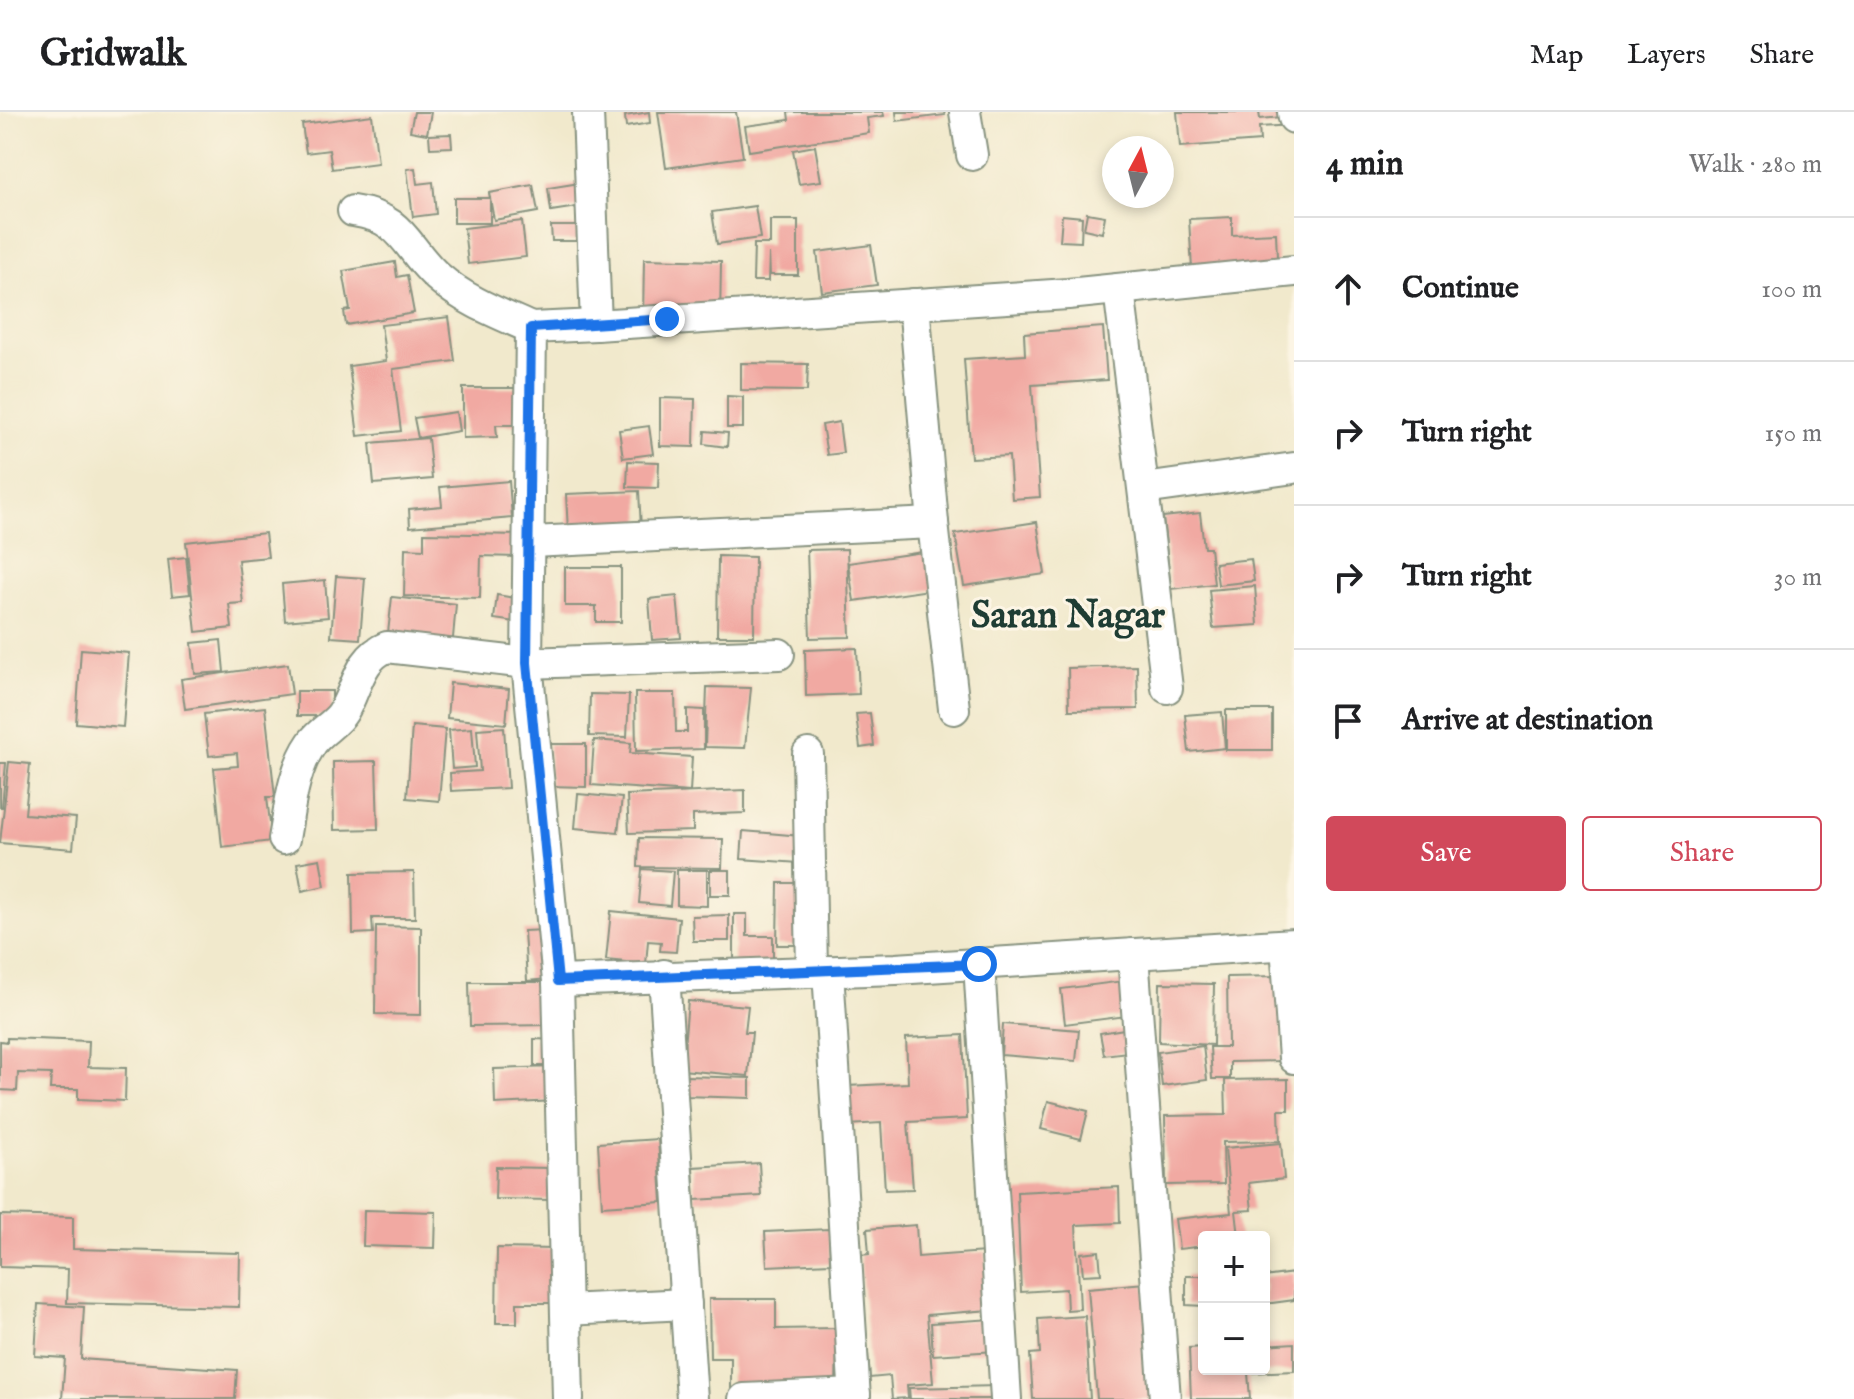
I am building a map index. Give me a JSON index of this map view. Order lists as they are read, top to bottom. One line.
{"districts":["Saran Nagar"],"north":"top","page":{"header":"Gridwalk","nav":["Map","Layers","Share"],"heading":["4 min","Walk · 280 m"],"list":[["Continue","100 m"],["Turn right","150 m"],["Turn right","30 m"],"Arrive at destination"],"buttons":["Save","Share"],"map_buttons":["+","−"]}}
